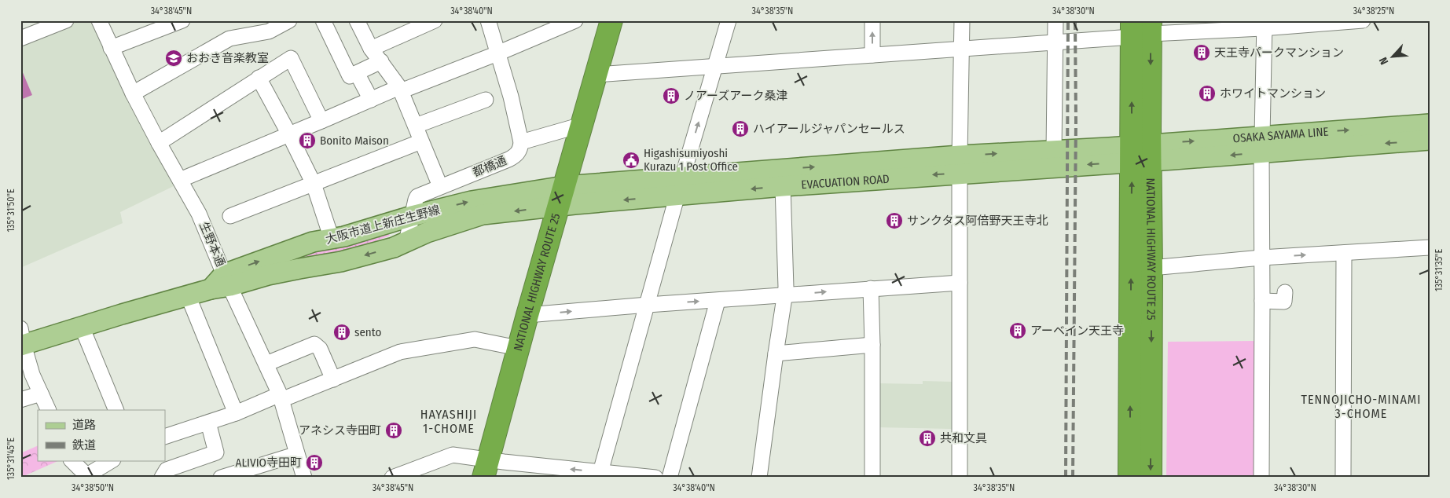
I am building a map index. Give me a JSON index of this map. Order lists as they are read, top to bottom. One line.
{"streets":{"highway":["NATIONAL HIGHWAY ROUTE 25"],"main road":["OSAKA SAYAMA LINE","EVACUATION ROAD","大阪市道上新庄生野線"],"street":["都橋通","生野本通"]},"crossings":[["OSAKA SAYAMA LINE","EVACUATION ROAD"],["OSAKA SAYAMA LINE","NATIONAL HIGHWAY ROUTE 25"],["都橋通","大阪市道上新庄生野線"],["EVACUATION ROAD","大阪市道上新庄生野線"],["EVACUATION ROAD","NATIONAL HIGHWAY ROUTE 25"],["大阪市道上新庄生野線","生野本通"],["大阪市道上新庄生野線","NATIONAL HIGHWAY ROUTE 25"]],"districts":["TENNOJICHO-MINAMI 3-CHOME","HAYASHIJI 1-CHOME"],"places":{"building":["天王寺パークマンション","ホワイトマンション","ノアーズアーク桑津","ハイアールジャパンセールス","Bonito Maison","サンクタス阿倍野天王寺北","アーベイン天王寺","sento","アネシス寺田町","共和文具","ALIVIO寺田町"],"school or university":["おおき音楽教室"],"public building":["Higashisumiyoshi Kurazu 1 Post Office"]},"legend":["道路","鉄道"],"north":"bottom left","coordinates":["34°38'45\"N","34°38'40\"N","34°38'35\"N","34°38'30\"N","34°38'25\"N","135°31'50\"E","135°31'35\"E","135°31'45\"E","34°38'50\"N"]}
